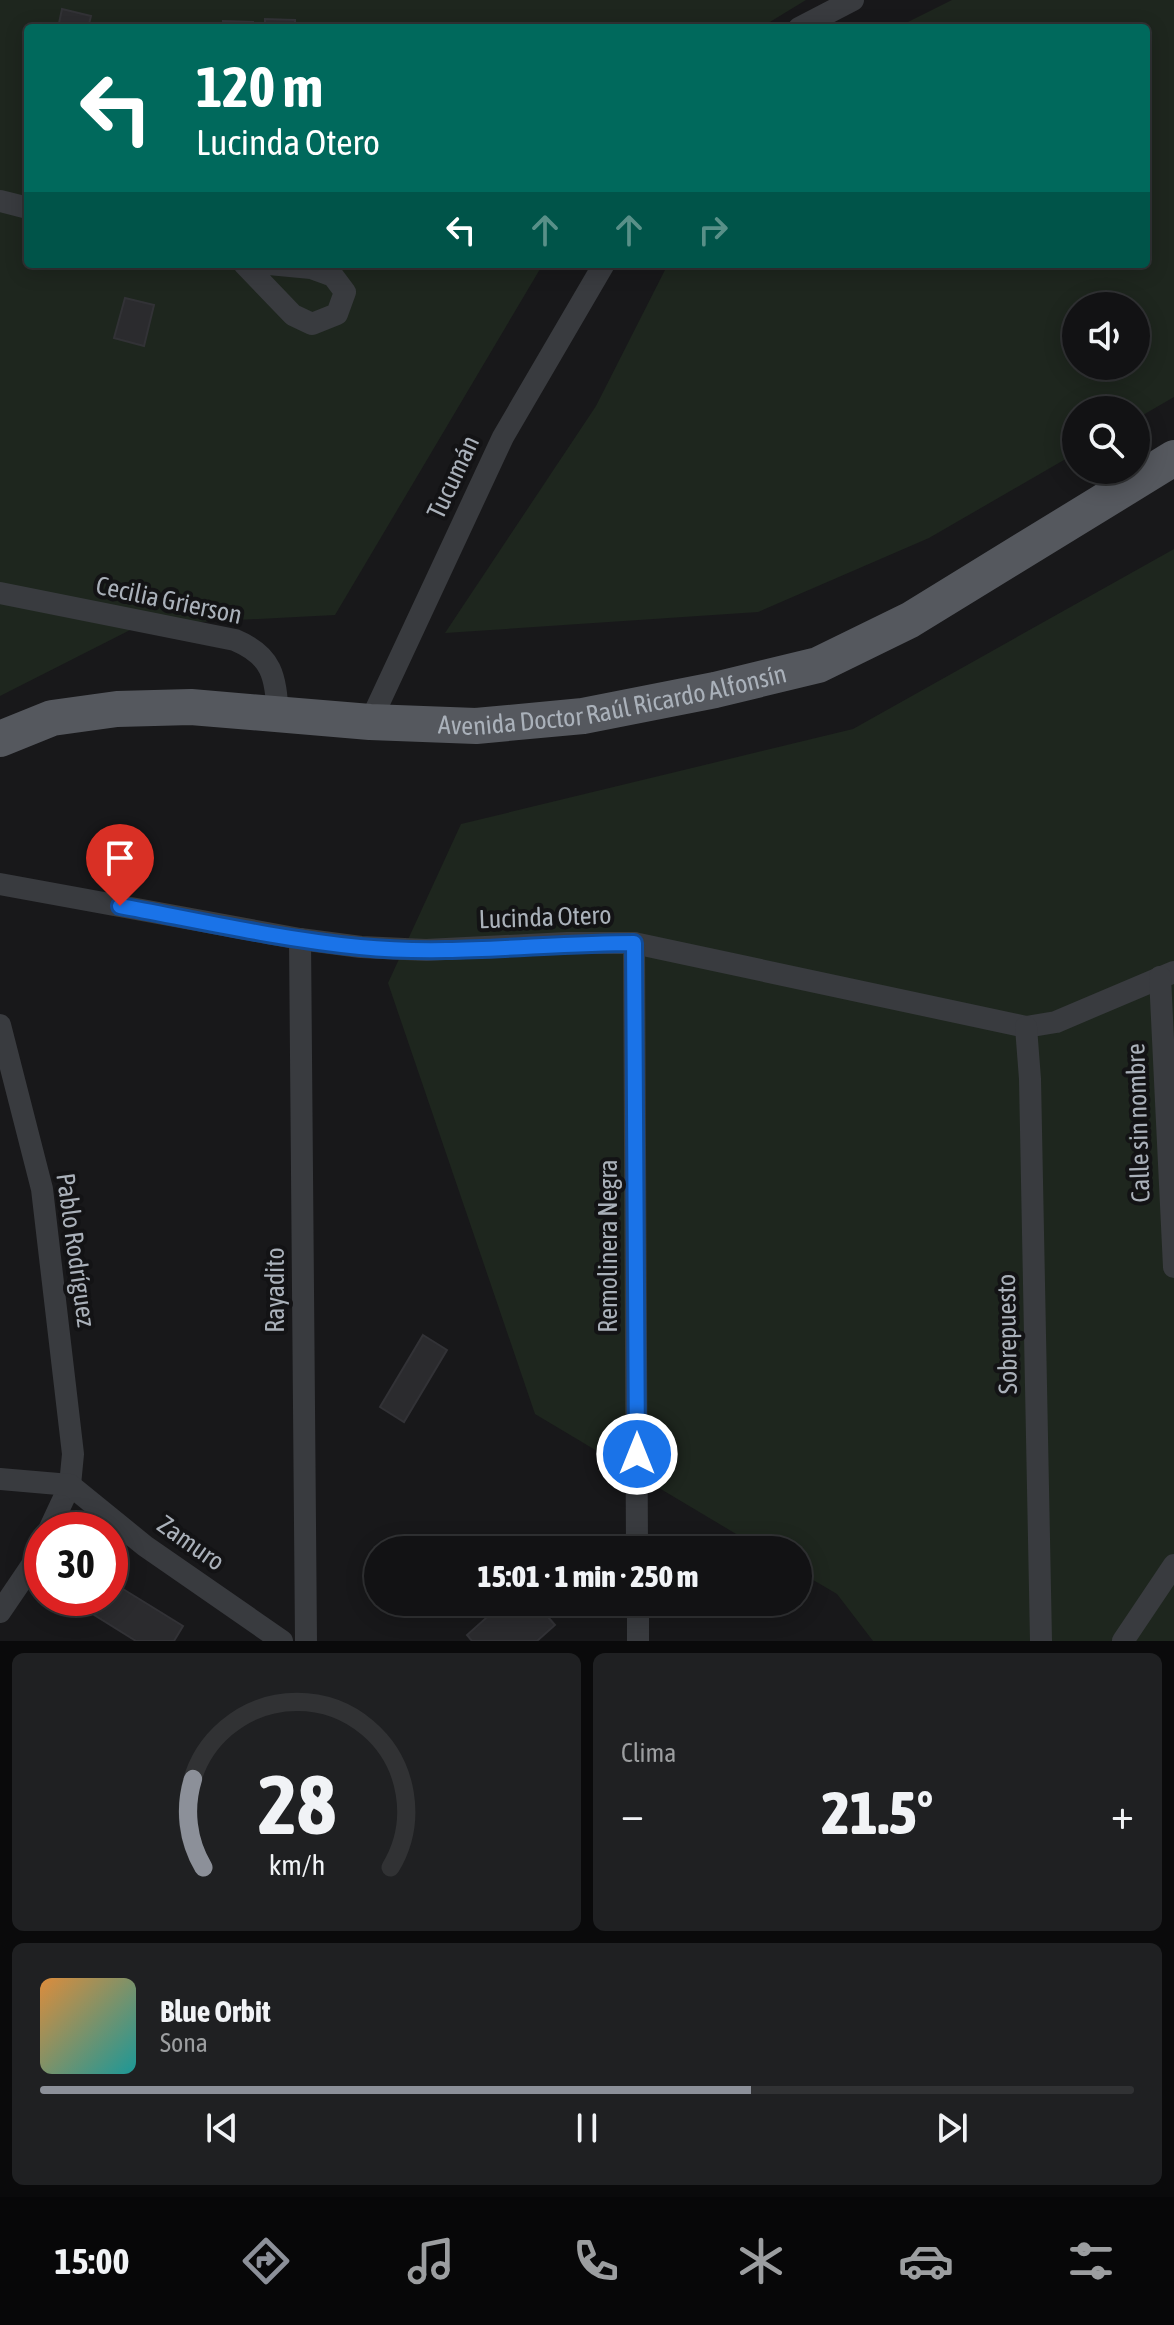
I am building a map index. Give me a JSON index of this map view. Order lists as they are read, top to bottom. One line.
{"streets":{"main road":["Avenida Doctor Raúl Ricardo Alfonsín"],"street":["Tucumán","Cecilia Grierson","Lucinda Otero","Calle sin nombre","Remolinera Negra","Pablo Rodríguez","Rayadito","Sobrepuesto","Zamuro"]},"crossings":[["Tucumán","Avenida Doctor Raúl Ricardo Alfonsín"],["Cecilia Grierson","Avenida Doctor Raúl Ricardo Alfonsín"],["Lucinda Otero","Calle sin nombre"],["Lucinda Otero","Remolinera Negra"],["Lucinda Otero","Rayadito"],["Lucinda Otero","Sobrepuesto"],["Pablo Rodríguez","Zamuro"]],"page":{"turn":["120 m","Lucinda Otero"],"limit":"30","trip":"15:01 · 1 min · 250 m","tile":"Clima","heat":["−","21.5°","+"],"song":["Blue Orbit","Sona"],"tabs":"15:00","gauge":["28","km/h"]}}
